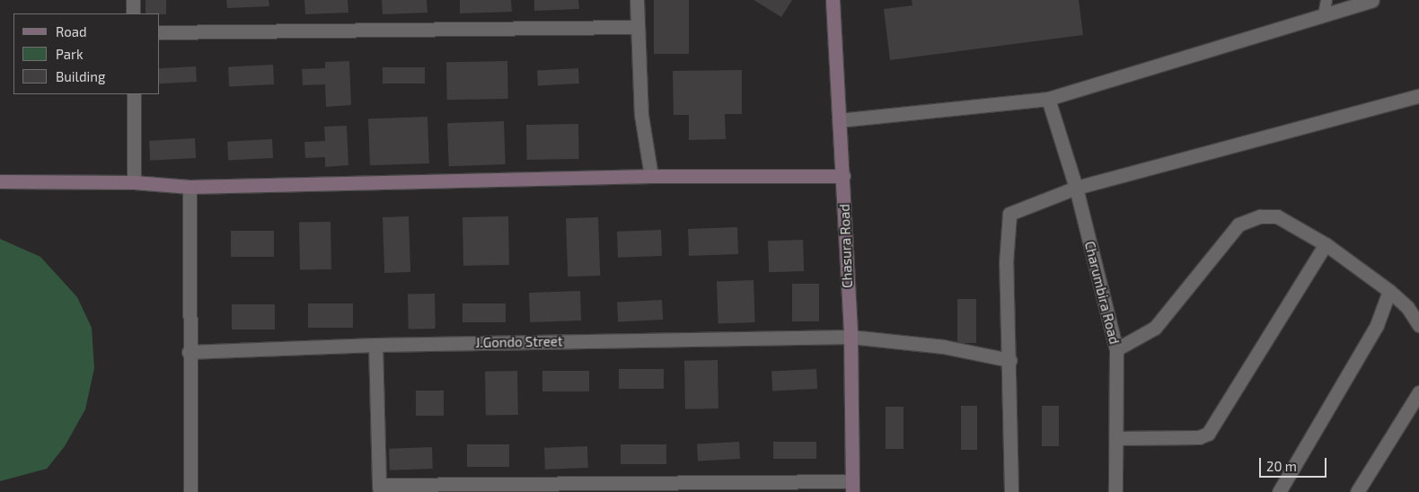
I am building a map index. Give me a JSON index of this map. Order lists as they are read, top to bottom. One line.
{"streets":{"street":["Chasura Road","Charumbira Road","J.Gondo Street"]},"crossings":[["Chasura Road","J.Gondo Street"]],"legend":["Road","Park","Building"],"scale_bar":"20 m"}
